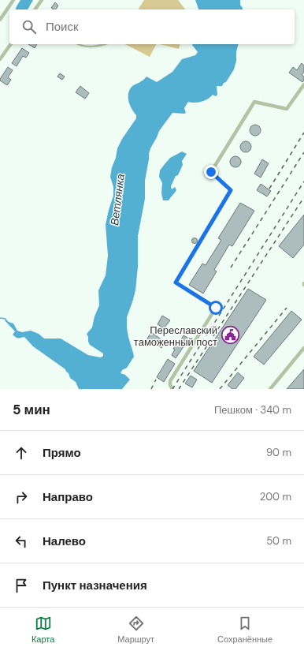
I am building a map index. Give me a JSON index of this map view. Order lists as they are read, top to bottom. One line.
{"water":["Ветлянка"],"places":{"public building":["Переславский таможенный пост"]},"page":{"search":"Поиск","heading":["5 мин","Пешком · 340 m"],"list":[["Прямо","90 m"],["Направо","200 m"],["Налево","50 m"],"Пункт назначения"],"nav":["Карта","Маршрут","Сохранённые"]}}
